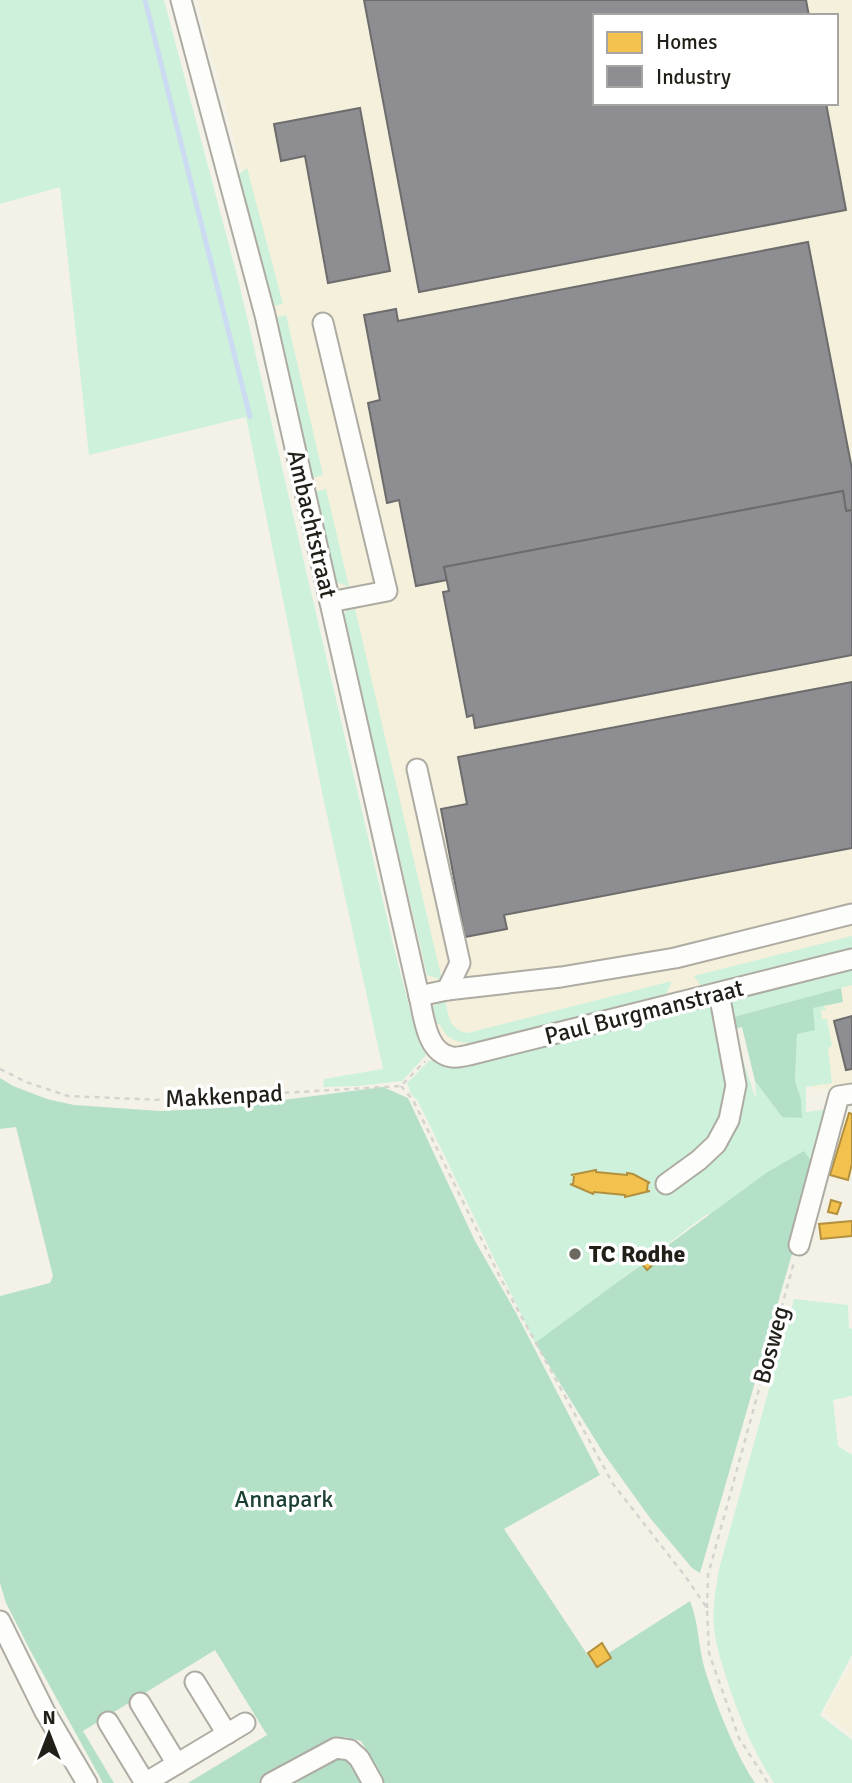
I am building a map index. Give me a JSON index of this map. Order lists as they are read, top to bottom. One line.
{"streets":{"street":["Ambachtstraat","Paul Burgmanstraat"],"path":["Makkenpad","Bosweg"]},"crossings":[["Ambachtstraat","Paul Burgmanstraat"]],"parks":["Annapark"],"places":["TC Rodhe"],"legend":["Homes","Industry"],"north":"top"}
